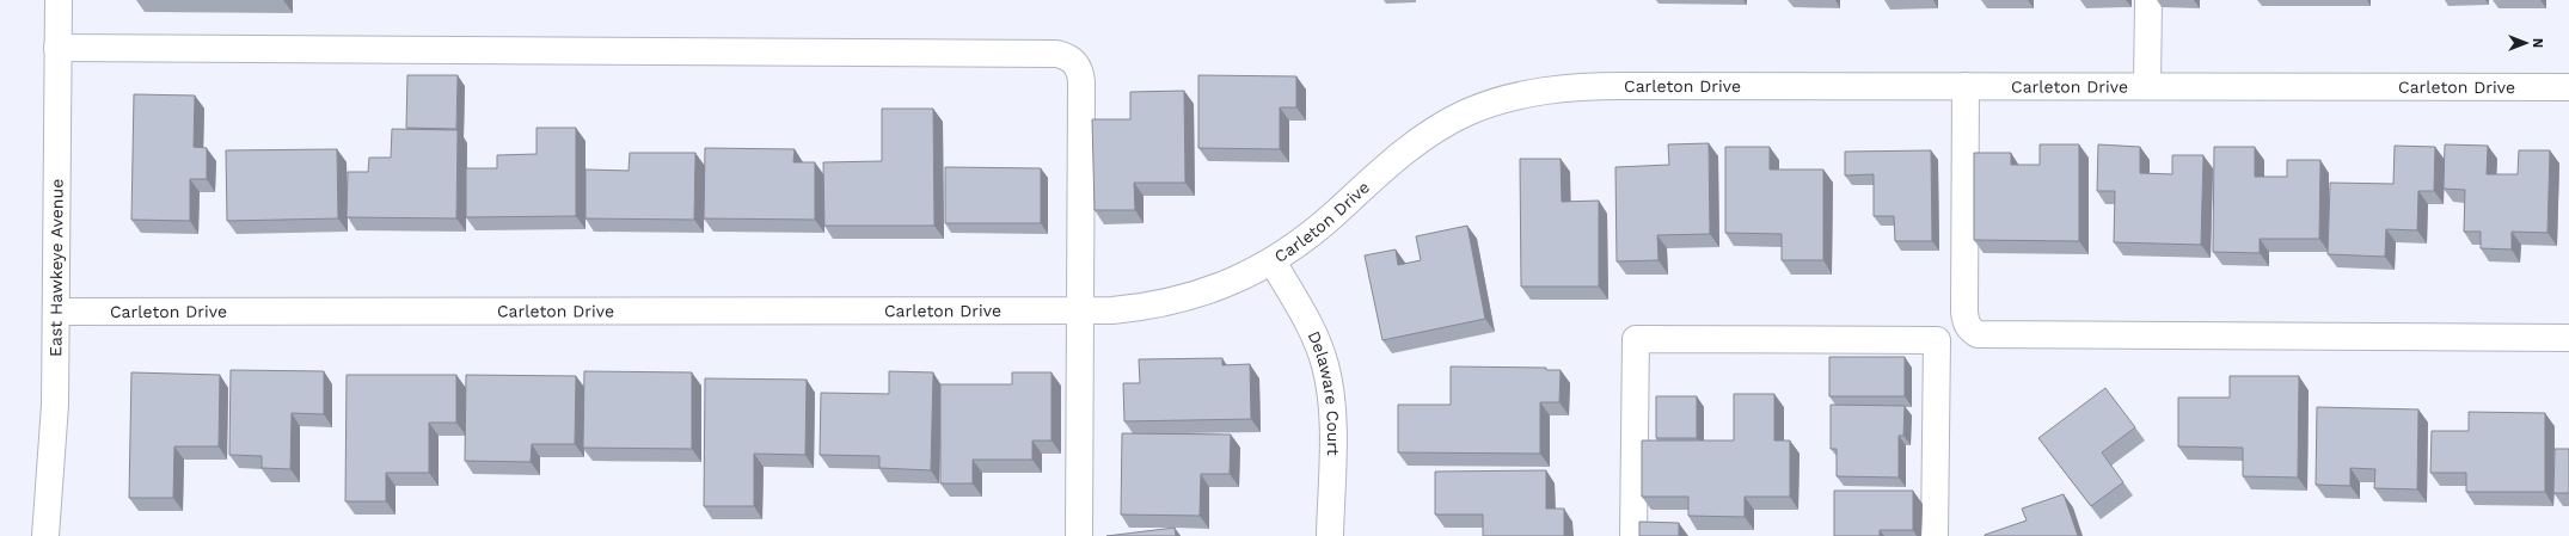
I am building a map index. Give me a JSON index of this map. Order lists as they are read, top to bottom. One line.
{"streets":{"street":["Carleton Drive","East Hawkeye Avenue","Delaware Court"]},"crossings":[["Carleton Drive","East Hawkeye Avenue"],["Carleton Drive","Delaware Court"]],"north":"right"}
